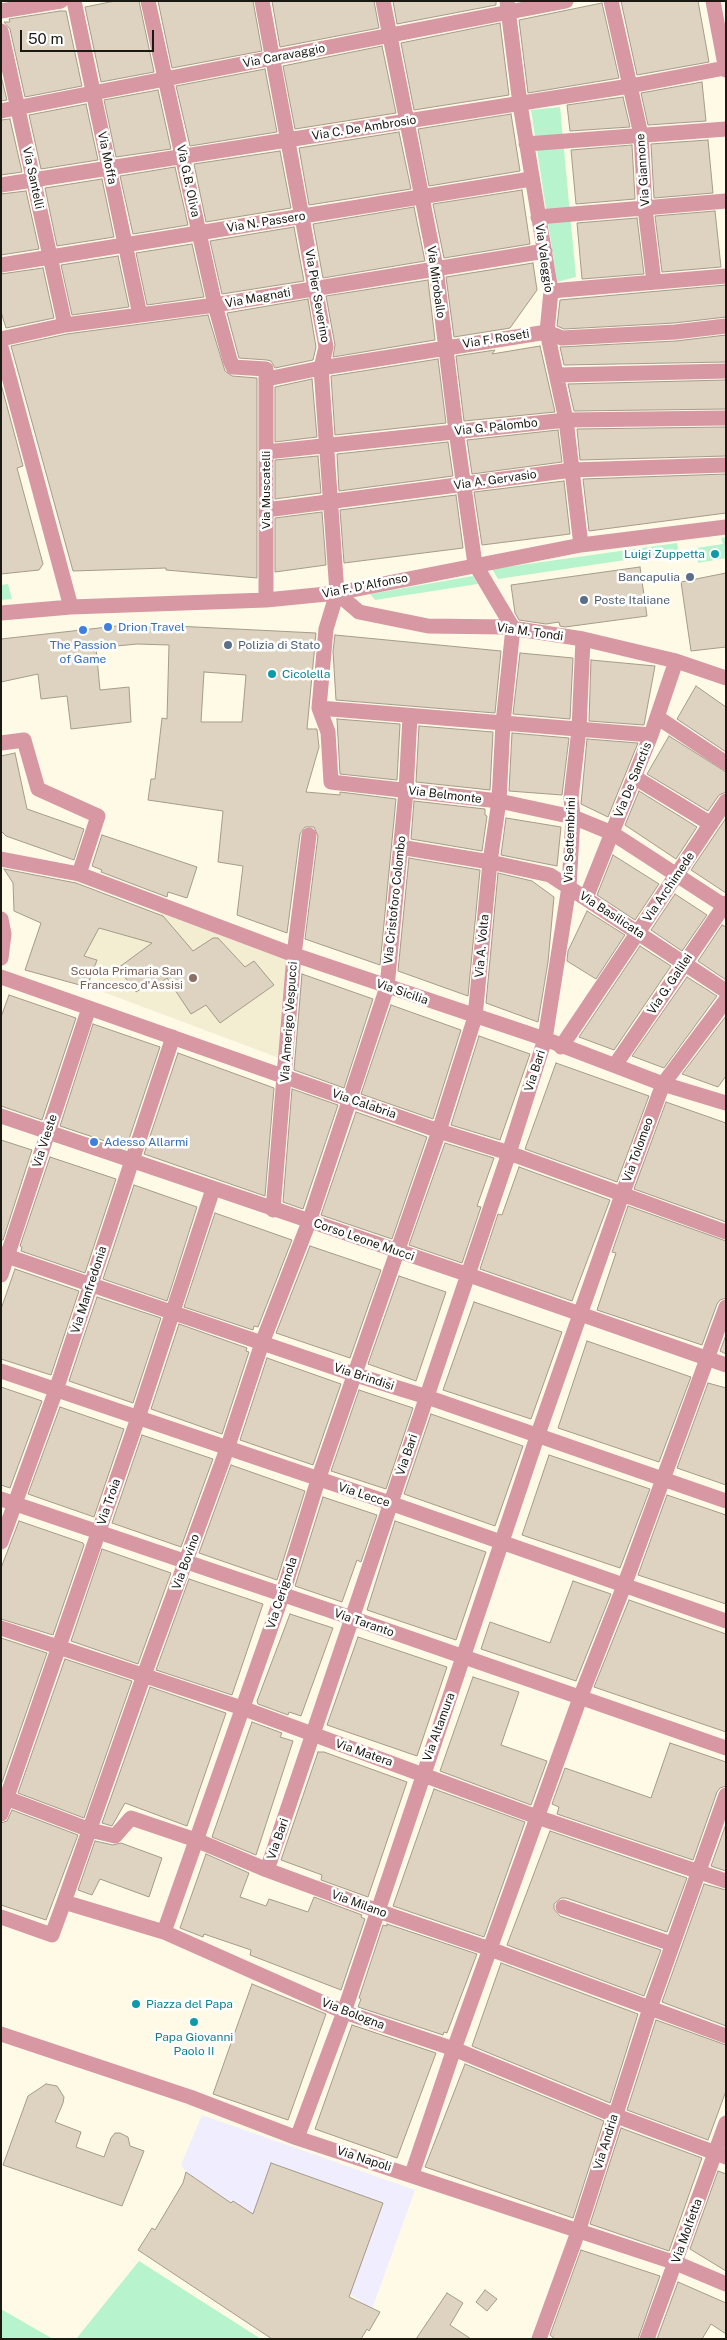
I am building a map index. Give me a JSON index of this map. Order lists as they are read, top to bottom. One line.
{"streets":{"street":["Via Caravaggio","Via C. De Ambrosio","Via Moffa","Via Giannone","Via Santelli","Via G.B. Oliva","Via N. Passero","Via Valeggio","Via Miroballo","Via Pier Severino","Via Magnati","Via F. Roseti","Via G. Palombo","Via A. Gervasio","Via Muscatelli","Via F. D'Alfonso","Via M. Tondi","Via De Sanctis","Via Belmonte","Via Settembrini","Via Archimede","Via Cristoforo Colombo","Via Basilicata","Via A. Volta","Via G. Galilei","Via Sicilia","Via Amerigo Vespucci","Via Bari","Via Calabria","Via Vieste","Via Tolomeo","Corso Leone Mucci","Via Manfredonia","Via Brindisi","Via Lecce","Via Troia","Via Bovino","Via Cerignola","Via Taranto","Via Altamura","Via Matera","Via Milano","Via Bologna","Via Andria","Via Napoli","Via Molfetta"]},"crossings":[["Via Caravaggio","Via Moffa"],["Via Caravaggio","Via Santelli"],["Via Caravaggio","Via G.B. Oliva"],["Via Caravaggio","Via Valeggio"],["Via Caravaggio","Via Miroballo"],["Via Caravaggio","Via Pier Severino"],["Via C. De Ambrosio","Via Moffa"],["Via C. De Ambrosio","Via Giannone"],["Via C. De Ambrosio","Via Santelli"],["Via C. De Ambrosio","Via G.B. Oliva"],["Via C. De Ambrosio","Via Valeggio"],["Via C. De Ambrosio","Via Miroballo"],["Via C. De Ambrosio","Via Pier Severino"],["Via Moffa","Via N. Passero"],["Via Moffa","Via Magnati"],["Via Santelli","Via N. Passero"],["Via Santelli","Via Magnati"],["Via G.B. Oliva","Via N. Passero"],["Via G.B. Oliva","Via Magnati"],["Via G.B. Oliva","Via F. Roseti"],["Via G.B. Oliva","Via Muscatelli"],["Via N. Passero","Via Valeggio"],["Via N. Passero","Via Miroballo"],["Via N. Passero","Via Pier Severino"],["Via Valeggio","Via Magnati"],["Via Valeggio","Via F. Roseti"],["Via Valeggio","Via G. Palombo"],["Via Valeggio","Via A. Gervasio"],["Via Valeggio","Via F. D'Alfonso"],["Via Miroballo","Via Magnati"],["Via Miroballo","Via F. Roseti"],["Via Miroballo","Via G. Palombo"],["Via Miroballo","Via A. Gervasio"],["Via Miroballo","Via F. D'Alfonso"],["Via Pier Severino","Via Magnati"],["Via Pier Severino","Via F. Roseti"],["Via Pier Severino","Via G. Palombo"],["Via Pier Severino","Via A. Gervasio"],["Via Pier Severino","Via F. D'Alfonso"],["Via Pier Severino","Via M. Tondi"],["Via Pier Severino","Via Belmonte"],["Via F. Roseti","Via Muscatelli"],["Via G. Palombo","Via Muscatelli"],["Via A. Gervasio","Via Muscatelli"],["Via Muscatelli","Via F. D'Alfonso"],["Via F. D'Alfonso","Via M. Tondi"],["Via F. D'Alfonso","Via Belmonte"],["Via M. Tondi","Via De Sanctis"],["Via M. Tondi","Via Belmonte"],["Via M. Tondi","Via Settembrini"],["Via M. Tondi","Via A. Volta"],["Via De Sanctis","Via Belmonte"],["Via De Sanctis","Via Basilicata"],["Via Belmonte","Via Settembrini"],["Via Belmonte","Via Archimede"],["Via Belmonte","Via Cristoforo Colombo"],["Via Belmonte","Via A. Volta"],["Via Belmonte","Via G. Galilei"],["Via Settembrini","Via Basilicata"],["Via Settembrini","Via Sicilia"],["Via Settembrini","Via Bari"],["Via Archimede","Via Basilicata"],["Via Archimede","Via Sicilia"],["Via Cristoforo Colombo","Via Basilicata"],["Via Cristoforo Colombo","Via Sicilia"],["Via Cristoforo Colombo","Via Calabria"],["Via Cristoforo Colombo","Corso Leone Mucci"],["Via Cristoforo Colombo","Via Bovino"],["Via Basilicata","Via A. Volta"],["Via Basilicata","Via G. Galilei"],["Via A. Volta","Via Sicilia"],["Via A. Volta","Via Calabria"],["Via A. Volta","Corso Leone Mucci"],["Via A. Volta","Via Cerignola"],["Via G. Galilei","Via Sicilia"],["Via Sicilia","Via Amerigo Vespucci"],["Via Sicilia","Via Bari"],["Via Sicilia","Via Tolomeo"],["Via Amerigo Vespucci","Via Calabria"],["Via Amerigo Vespucci","Corso Leone Mucci"],["Via Bari","Via Calabria"],["Via Bari","Corso Leone Mucci"],["Via Bari","Via Brindisi"],["Via Bari","Via Lecce"],["Via Bari","Via Taranto"],["Via Bari","Via Matera"],["Via Bari","Via Milano"],["Via Calabria","Via Vieste"],["Via Calabria","Via Tolomeo"],["Via Calabria","Via Manfredonia"],["Via Vieste","Corso Leone Mucci"],["Via Vieste","Via Brindisi"],["Via Tolomeo","Corso Leone Mucci"],["Via Tolomeo","Via Altamura"],["Corso Leone Mucci","Via Manfredonia"],["Corso Leone Mucci","Via Troia"],["Corso Leone Mucci","Via Bovino"],["Corso Leone Mucci","Via Cerignola"],["Corso Leone Mucci","Via Altamura"],["Via Manfredonia","Via Brindisi"],["Via Manfredonia","Via Lecce"],["Via Manfredonia","Via Taranto"],["Via Brindisi","Via Troia"],["Via Brindisi","Via Bovino"],["Via Brindisi","Via Cerignola"],["Via Brindisi","Via Altamura"],["Via Lecce","Via Troia"],["Via Lecce","Via Bovino"],["Via Lecce","Via Cerignola"],["Via Lecce","Via Altamura"],["Via Troia","Via Taranto"],["Via Troia","Via Matera"],["Via Troia","Via Milano"],["Via Bovino","Via Taranto"],["Via Bovino","Via Matera"],["Via Bovino","Via Milano"],["Via Bovino","Via Bologna"],["Via Cerignola","Via Taranto"],["Via Cerignola","Via Matera"],["Via Cerignola","Via Milano"],["Via Cerignola","Via Bologna"],["Via Taranto","Via Altamura"],["Via Altamura","Via Matera"],["Via Altamura","Via Milano"],["Via Altamura","Via Bologna"],["Via Altamura","Via Napoli"],["Via Matera","Via Andria"],["Via Milano","Via Andria"],["Via Bologna","Via Andria"],["Via Bologna","Via Molfetta"],["Via Andria","Via Napoli"],["Via Napoli","Via Molfetta"]],"places":["Luigi Zuppetta","Bancapulia","Poste Italiane","Drion Travel","The Passion of Game","Polizia di Stato","Cicolella","Scuola Primaria San Francesco d'Assisi","Adesso Allarmi","Piazza del Papa","Papa Giovanni Paolo II"],"scale_bar":"50 m"}
